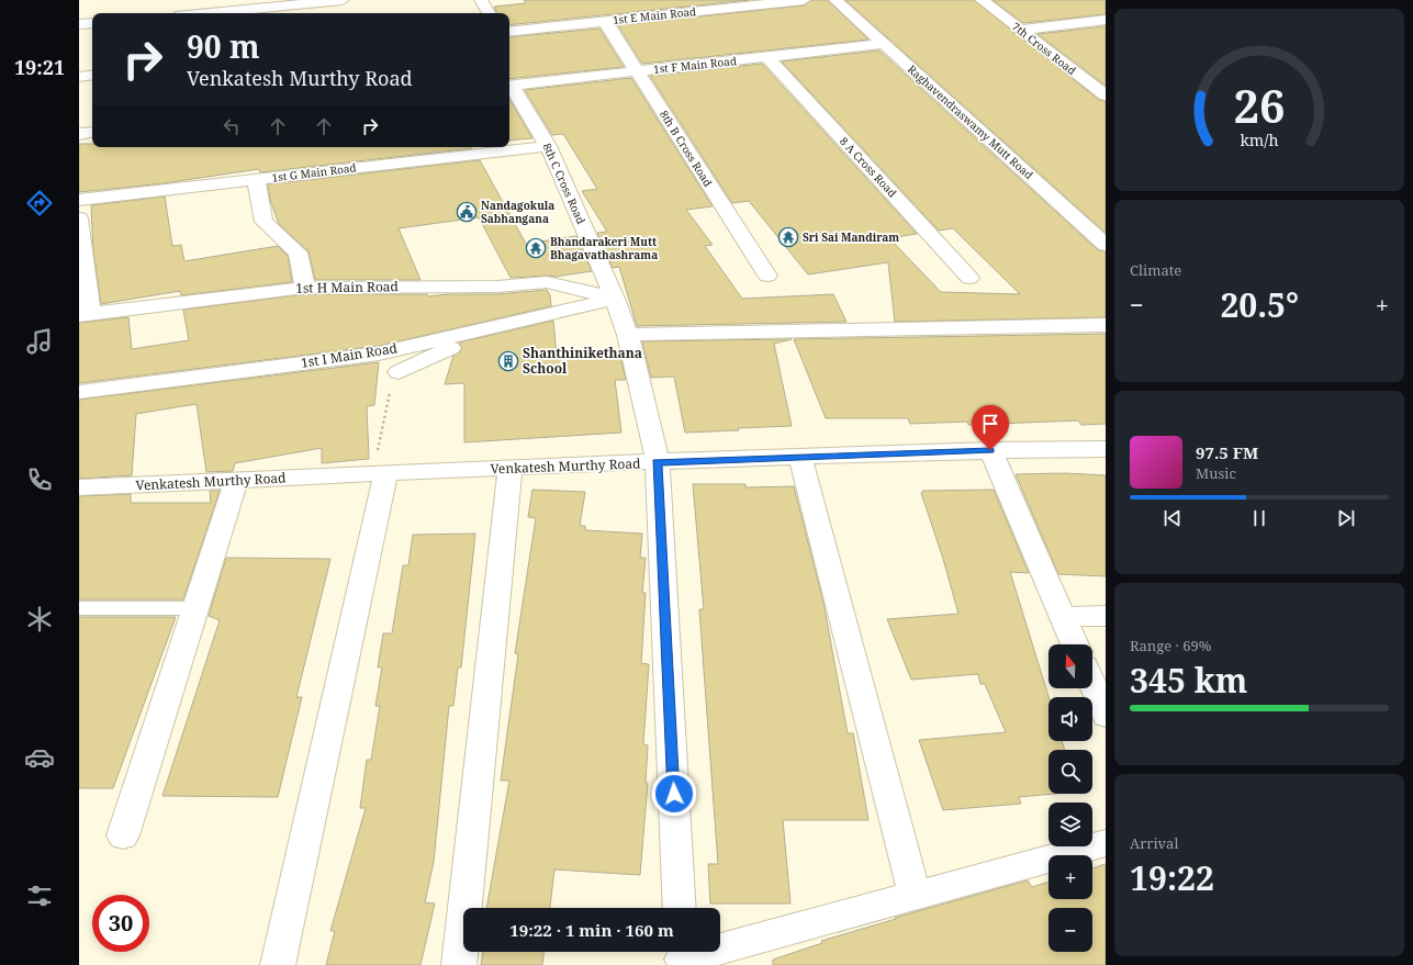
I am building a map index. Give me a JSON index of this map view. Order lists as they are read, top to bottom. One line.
{"streets":{"street":["1st E Main Road","7th Cross Road","1st F Main Road","Raghavendraswamy Mutt Road","8th B Cross Road","8 A Cross Road","1st G Main Road","8th C Cross Road","1st H Main Road","1st I Main Road","Venkatesh Murthy Road"]},"crossings":[["1st E Main Road","8th B Cross Road"],["1st F Main Road","Raghavendraswamy Mutt Road"],["1st F Main Road","8th B Cross Road"],["1st F Main Road","8 A Cross Road"],["1st F Main Road","8th C Cross Road"],["1st G Main Road","8th C Cross Road"],["8th C Cross Road","1st H Main Road"],["8th C Cross Road","1st I Main Road"],["8th C Cross Road","Venkatesh Murthy Road"],["1st H Main Road","1st I Main Road"]],"places":{"public building":["Nandagokula Sabhangana"],"temple":["Sri Sai Mandiram","Bhandarakeri Mutt Bhagavathashrama"],"building":["Shanthinikethana School"]},"north":"top","page":{"tabs":"19:21","turn":["90 m","Venkatesh Murthy Road"],"tile":["Climate",["Range · 69%","345 km"],["Arrival","19:22"]],"heat":["−","20.5°","+"],"song":["97.5 FM","Music"],"map_buttons":["+","−"],"limit":"30","trip":"19:22 · 1 min · 160 m","gauge":["26","km/h"]}}
